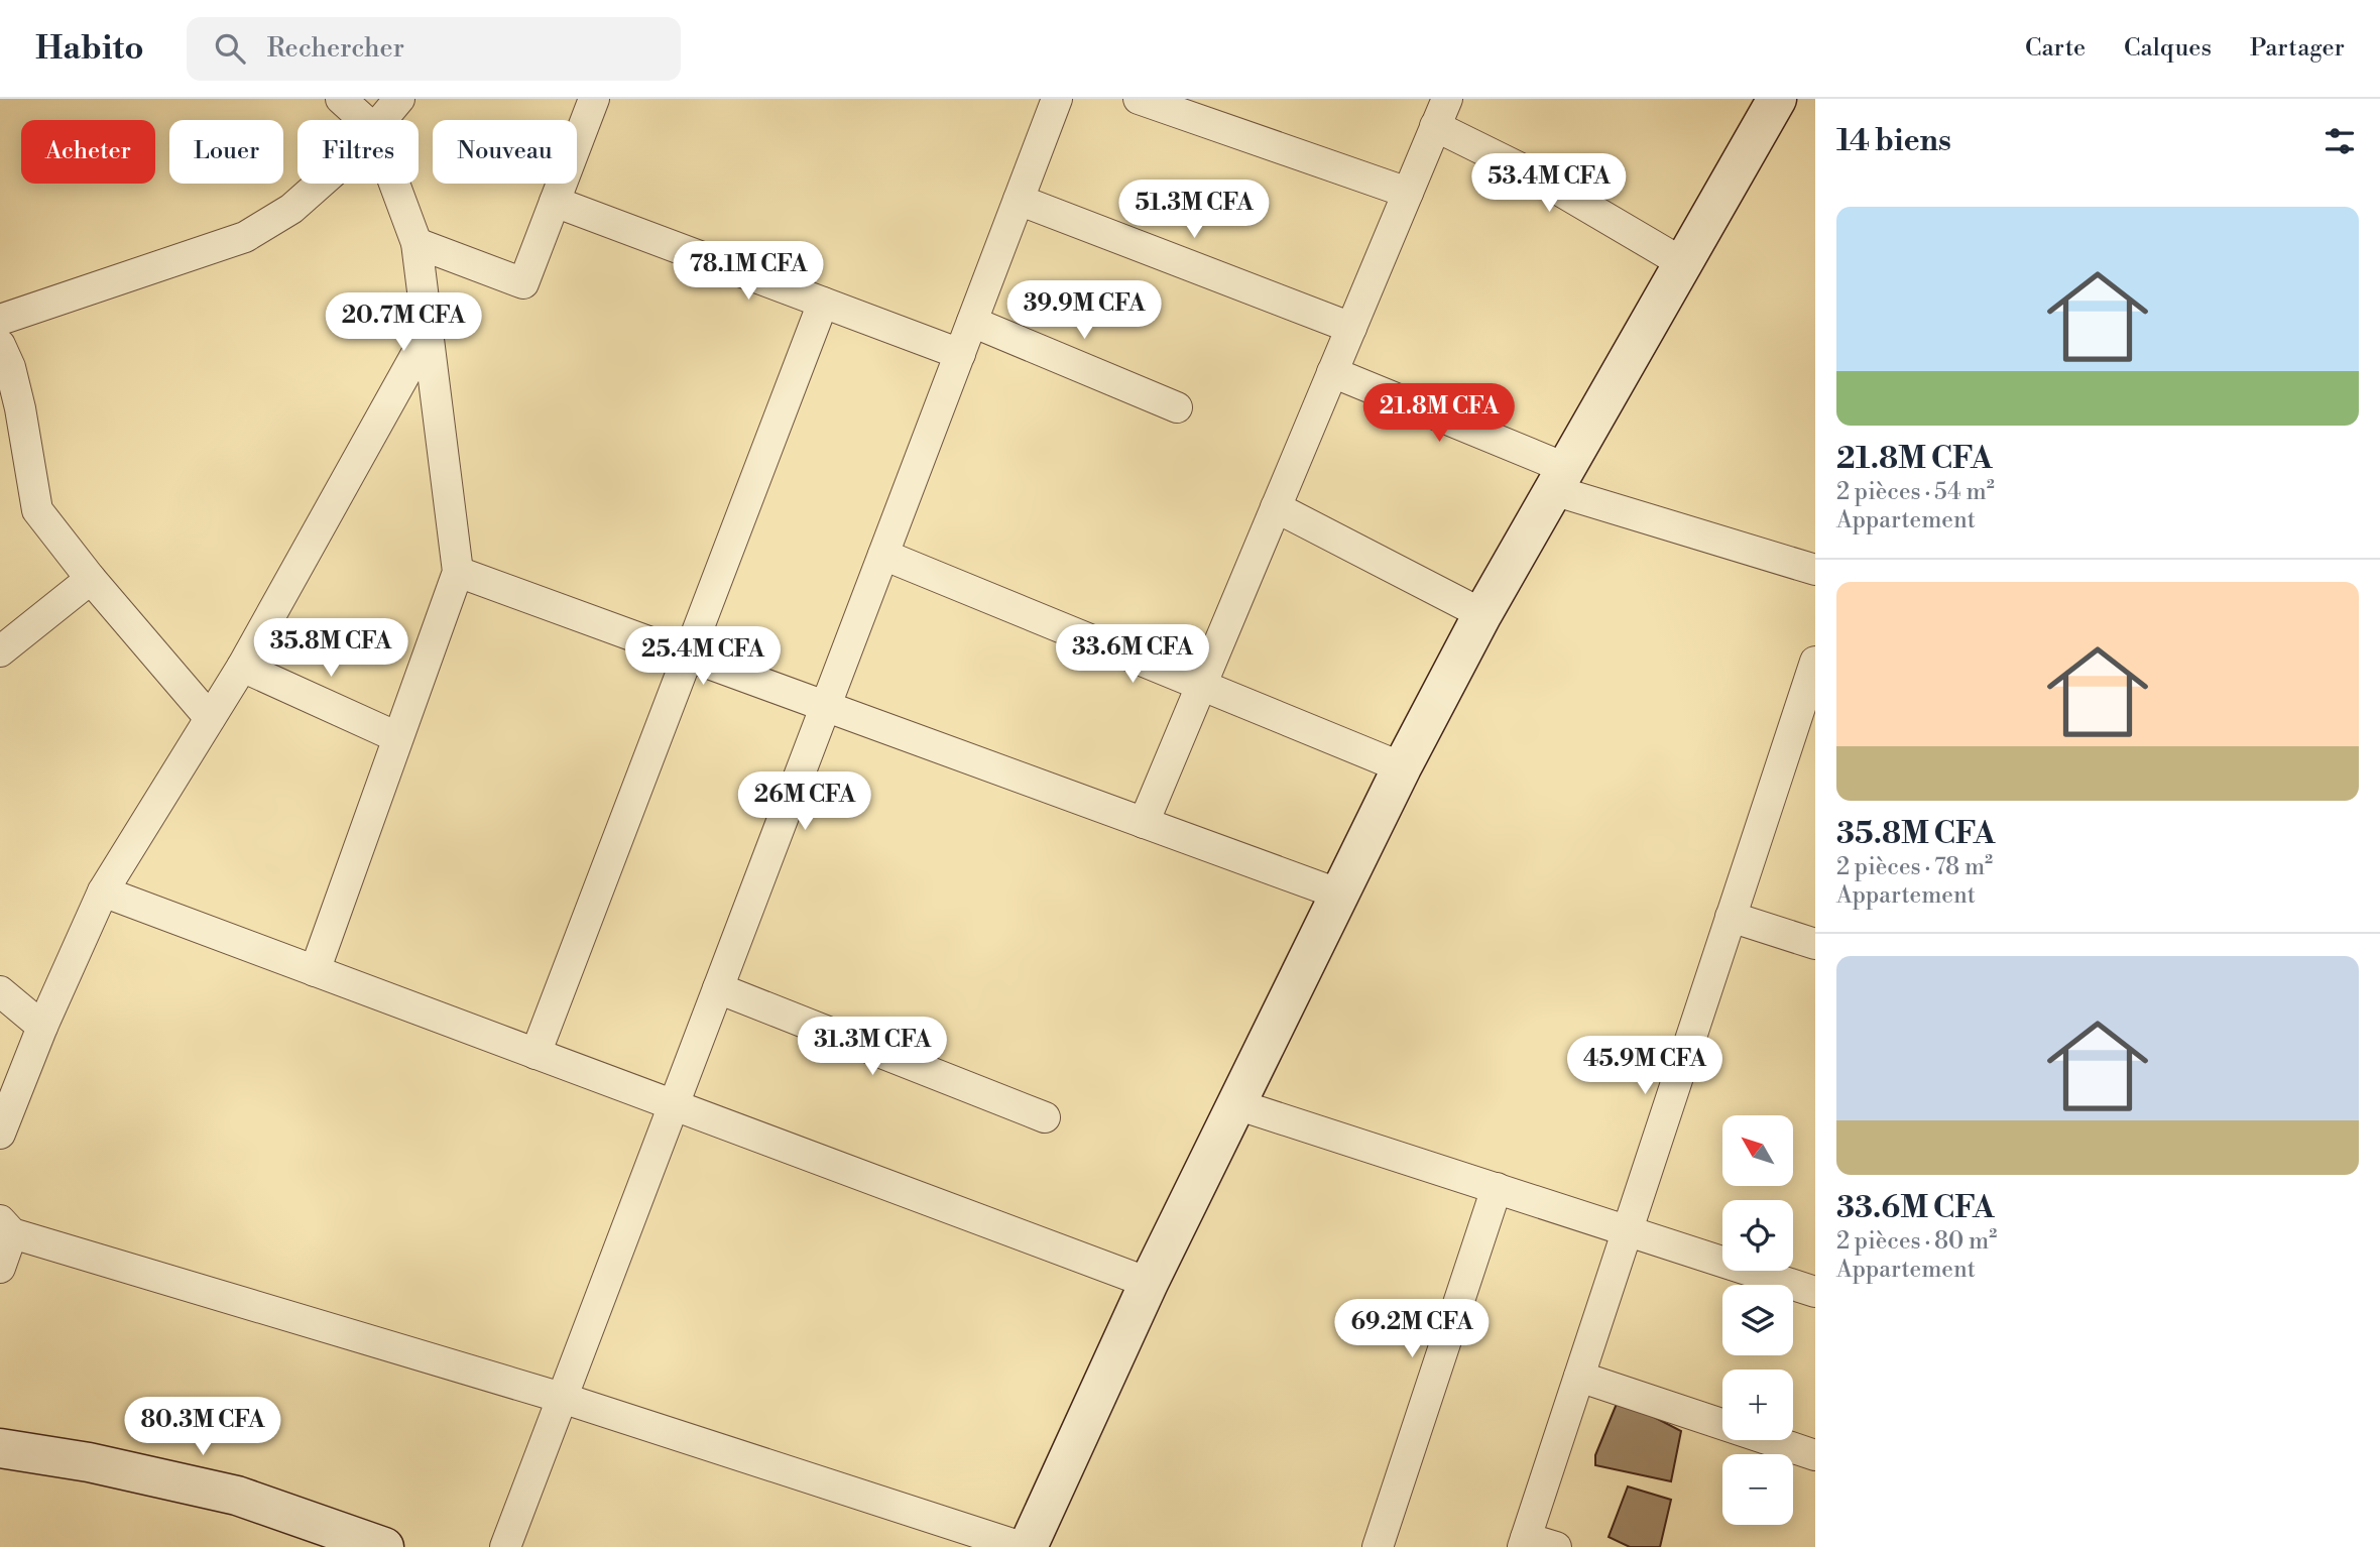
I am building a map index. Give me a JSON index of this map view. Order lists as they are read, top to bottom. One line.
{"north":"top left","page":{"header":"Habito","search":"Rechercher","nav":["Carte","Calques","Partager"],"heading":"14 biens","chip":["Acheter","Louer","Filtres","Nouveau"],"price":["53.4M CFA","51.3M CFA","78.1M CFA","39.9M CFA","20.7M CFA","21.8M CFA","35.8M CFA","33.6M CFA","25.4M CFA","26M CFA","31.3M CFA","45.9M CFA","69.2M CFA","80.3M CFA"],"list":[{"name":"21.8M CFA","note":"2 pièces · 54 m² · Appartement"},{"name":"35.8M CFA","note":"2 pièces · 78 m² · Appartement"},{"name":"33.6M CFA","note":"2 pièces · 80 m² · Appartement"}],"map_buttons":["+","−"]}}
